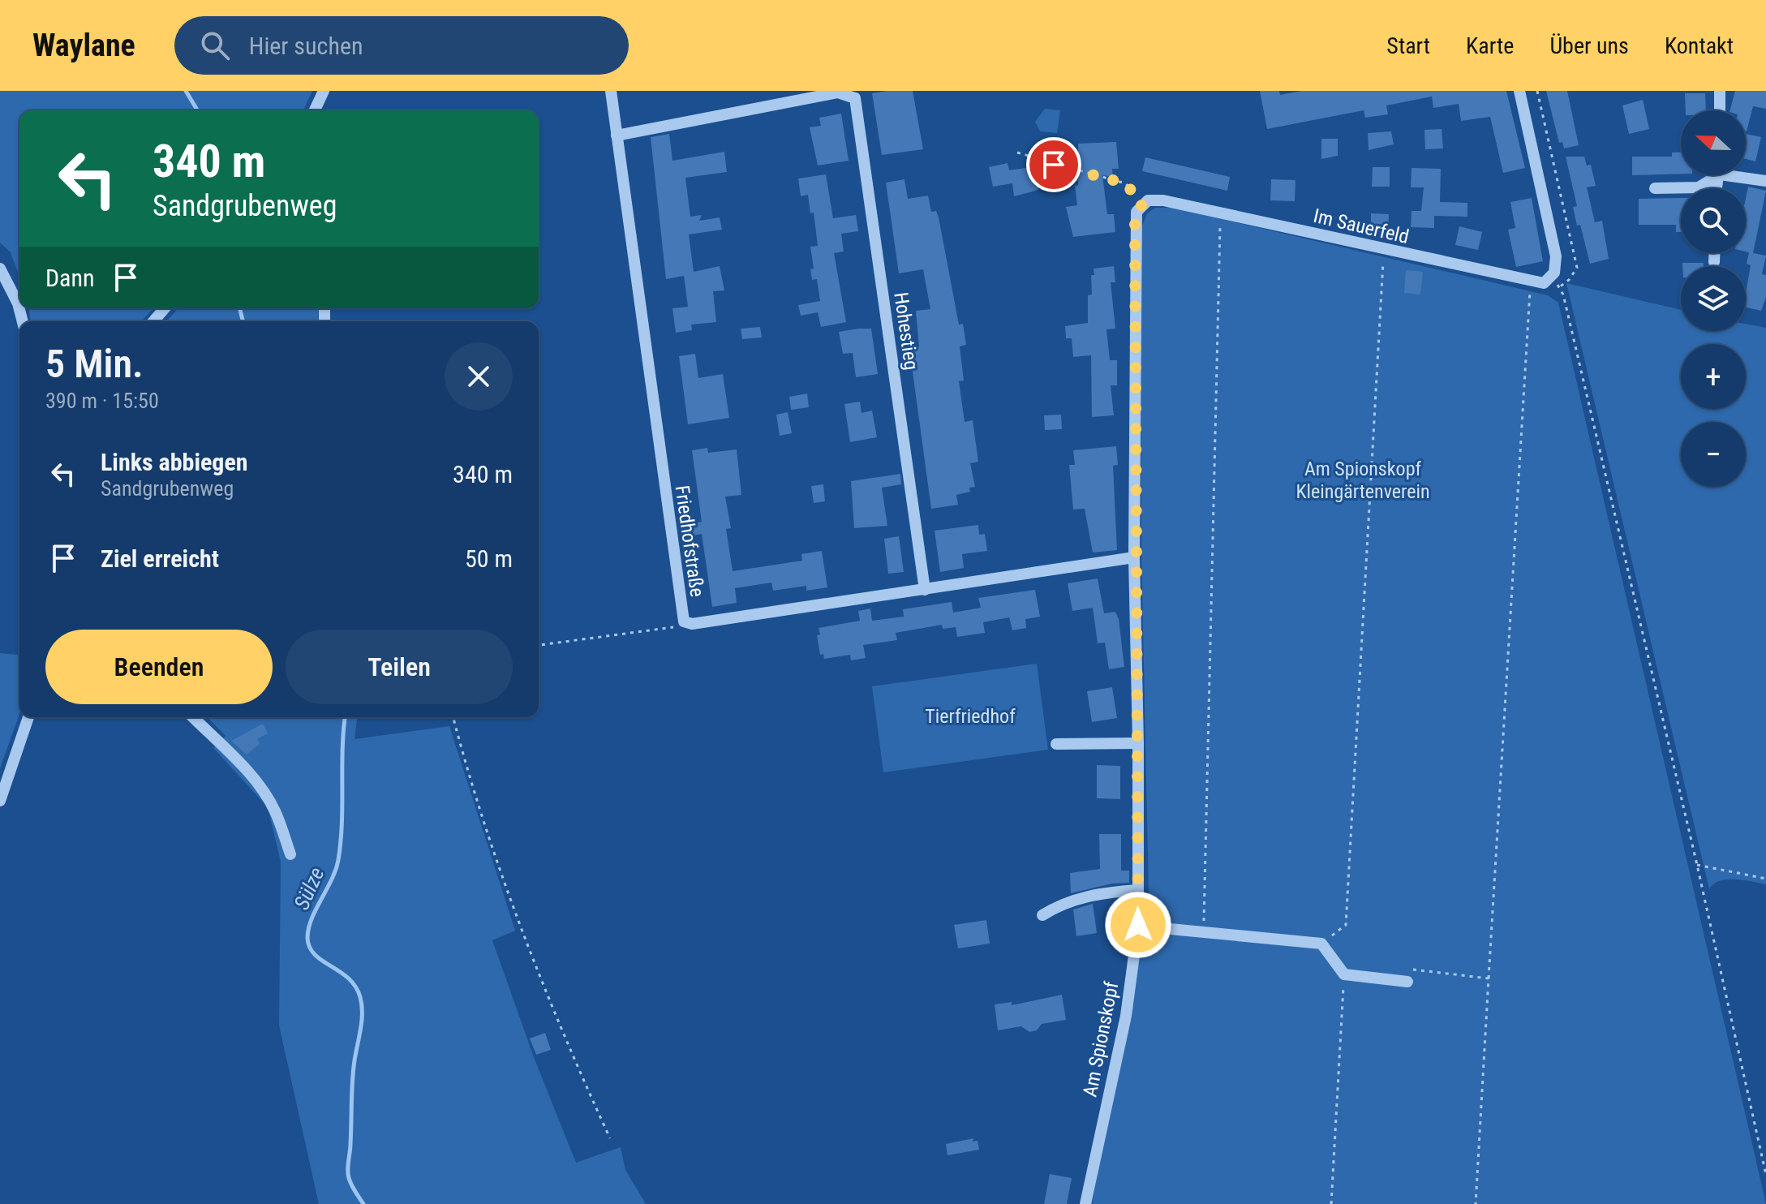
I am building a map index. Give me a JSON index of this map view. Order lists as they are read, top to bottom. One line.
{"streets":{"street":["Im Sauerfeld","Hohestieg","Friedhofstraße","Am Spionskopf"]},"crossings":[["Im Sauerfeld","Am Spionskopf"],["Hohestieg","Friedhofstraße"],["Friedhofstraße","Am Spionskopf"]],"water":["Sülze"],"parks":["Am Spionskopf Kleingärtenverein","Tierfriedhof"],"north":"left","page":{"header":"Waylane","search":"Hier suchen","nav":["Start","Karte","Über uns","Kontakt"],"map_buttons":["+","−"],"turn":["340 m","Sandgrubenweg"],"then":"Dann","heading":["5 Min.","390 m · 15:50"],"list":[{"name":"Links abbiegen","note":"Sandgrubenweg","value":"340 m"},{"name":"Ziel erreicht","value":"50 m"}],"buttons":["Beenden","Teilen"]}}
